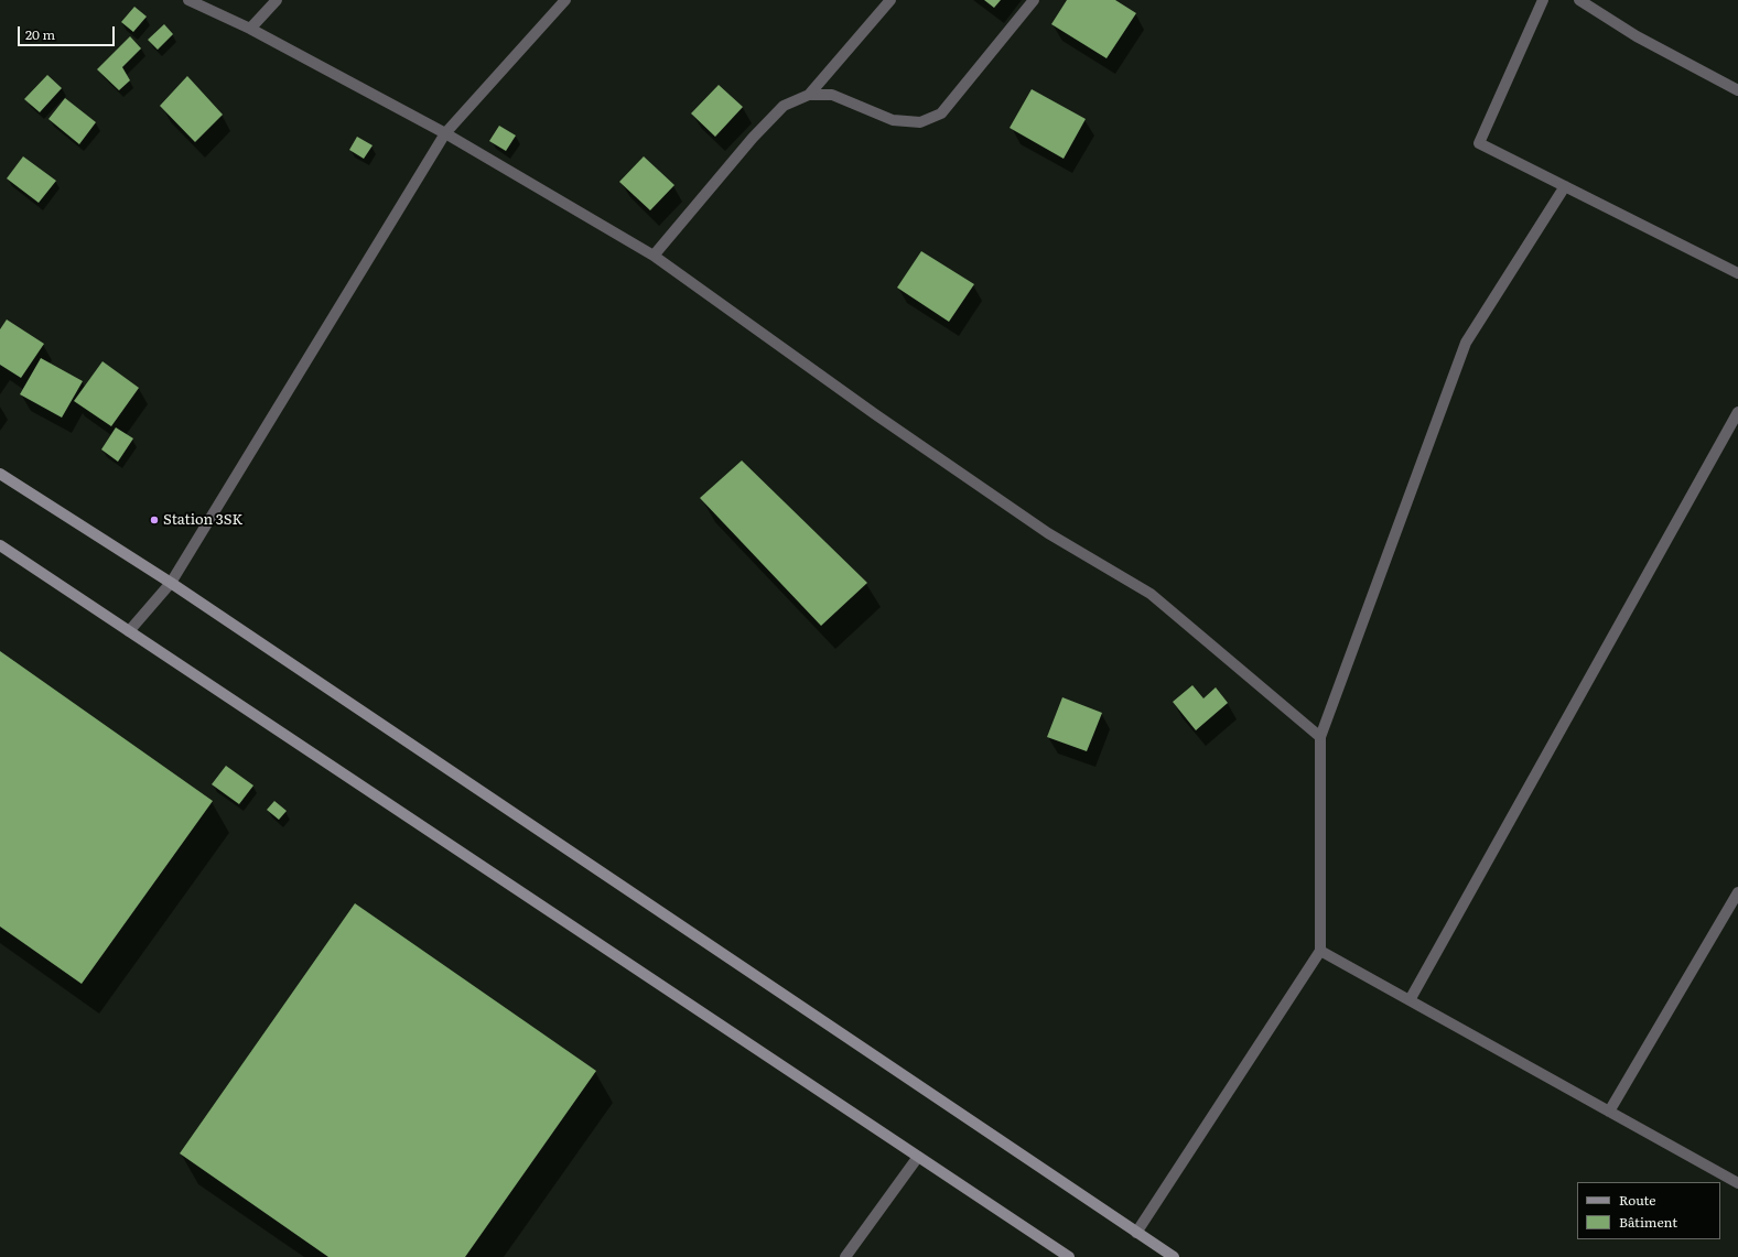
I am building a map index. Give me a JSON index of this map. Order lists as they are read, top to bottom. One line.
{"places":["Station 3SK"],"legend":["Route","Bâtiment"],"scale_bar":"20 m"}
